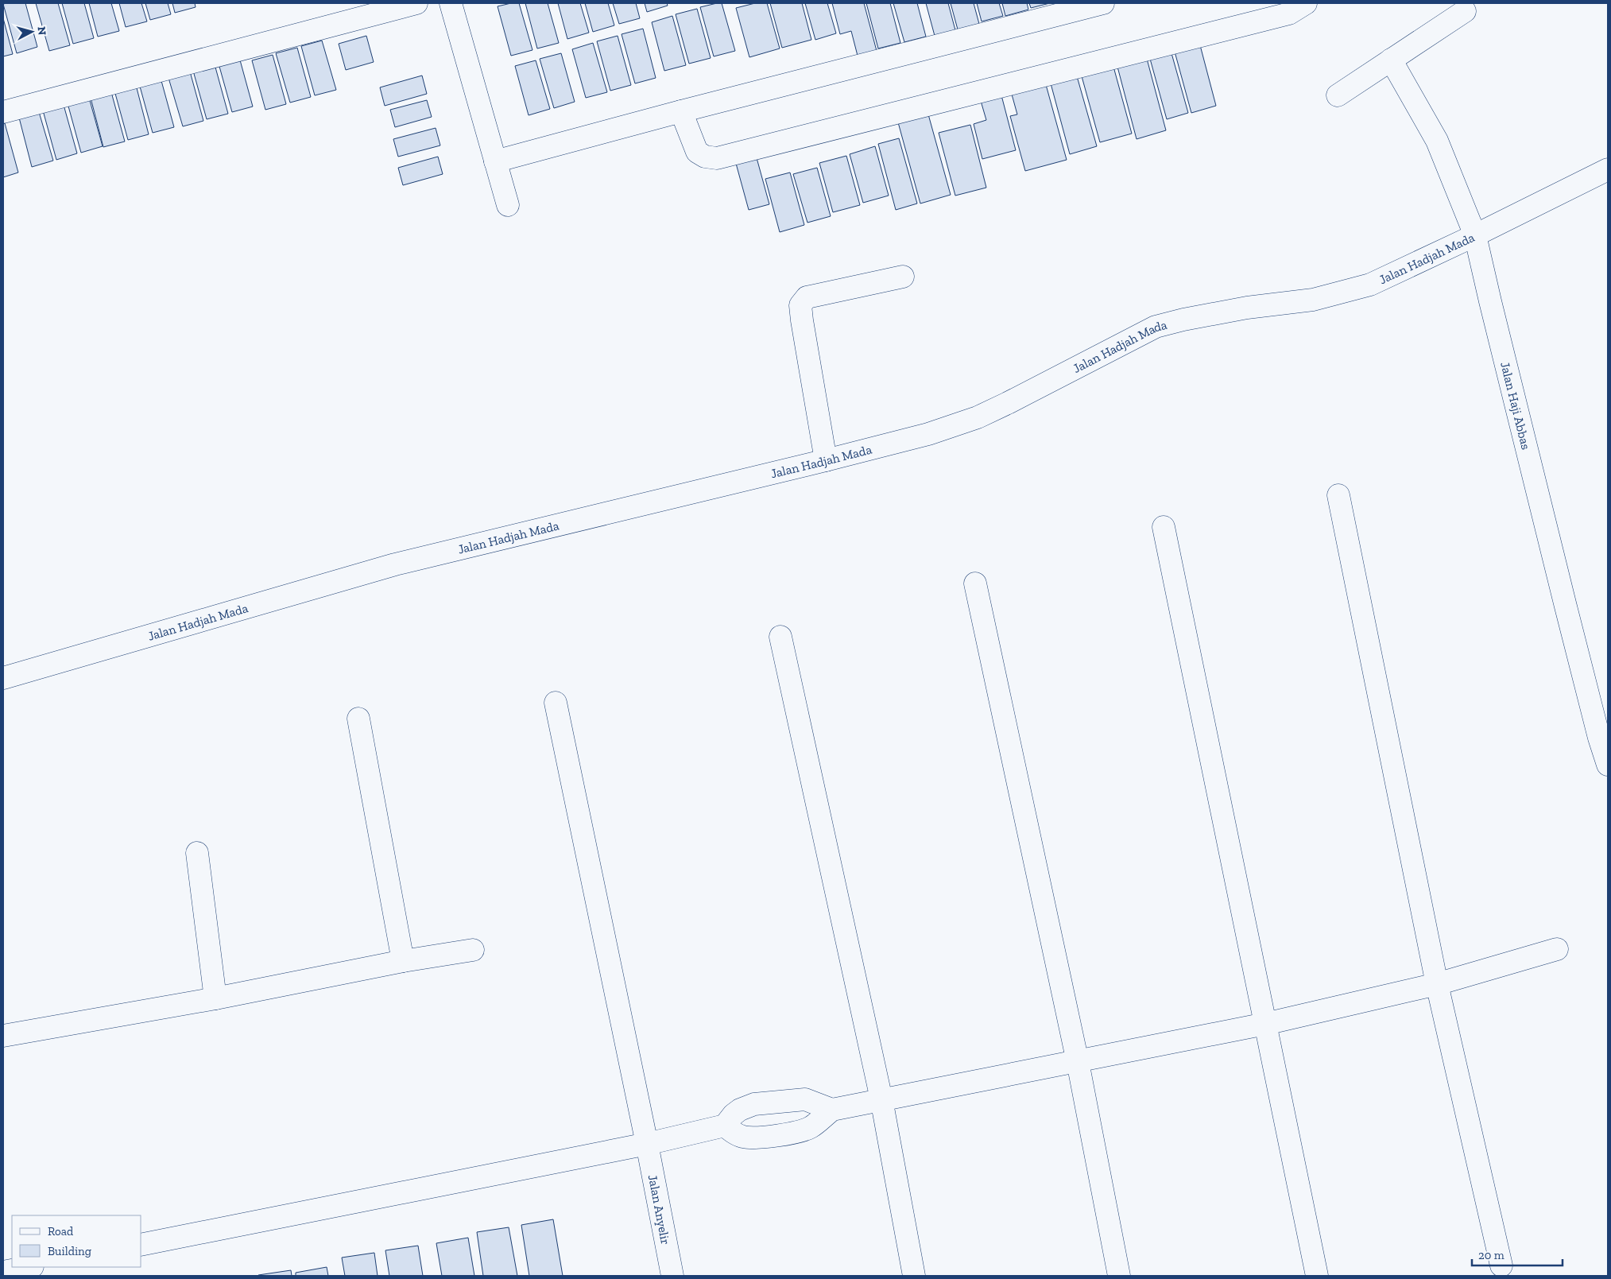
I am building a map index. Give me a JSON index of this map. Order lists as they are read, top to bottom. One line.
{"streets":{"street":["Jalan Hadjah Mada","Jalan Haji Abbas","Jalan Anyelir"]},"crossings":[["Jalan Hadjah Mada","Jalan Haji Abbas"]],"legend":["Road","Building"],"scale_bar":"20 m","north":"right"}
